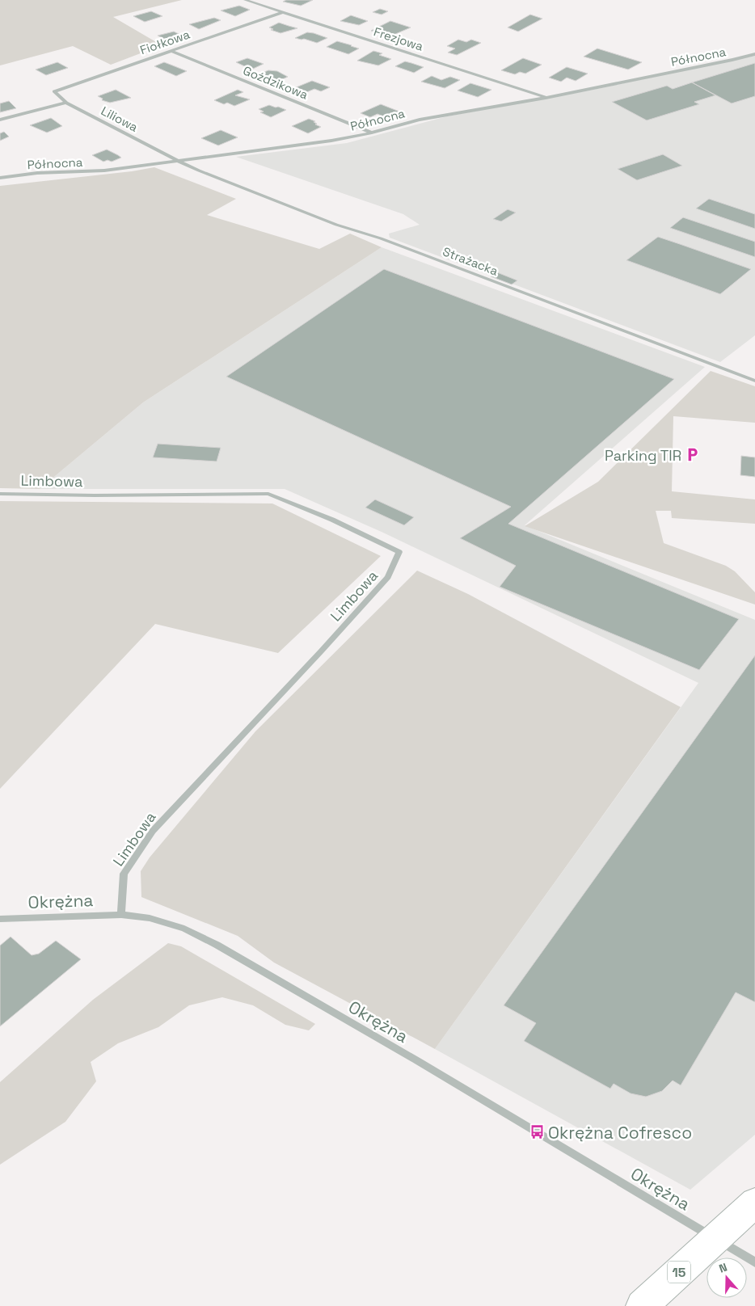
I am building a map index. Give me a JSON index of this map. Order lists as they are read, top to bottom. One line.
{"streets":{"main road":["15"],"street":["Frezjowa","Fiołkowa","Północna","Goździkowa","Liliowa","Strażacka","Limbowa","Okrężna"]},"crossings":[["Frezjowa","Fiołkowa"],["Frezjowa","Północna"],["Fiołkowa","Goździkowa"],["Fiołkowa","Liliowa"],["Północna","Goździkowa"],["Północna","Liliowa"],["Północna","Strażacka"],["Liliowa","Strażacka"],["Limbowa","Okrężna"],["Okrężna","15"]],"places":{"parking":["Parking TIR"],"bus stop":["Okrężna Cofresco"]},"north":"top"}
